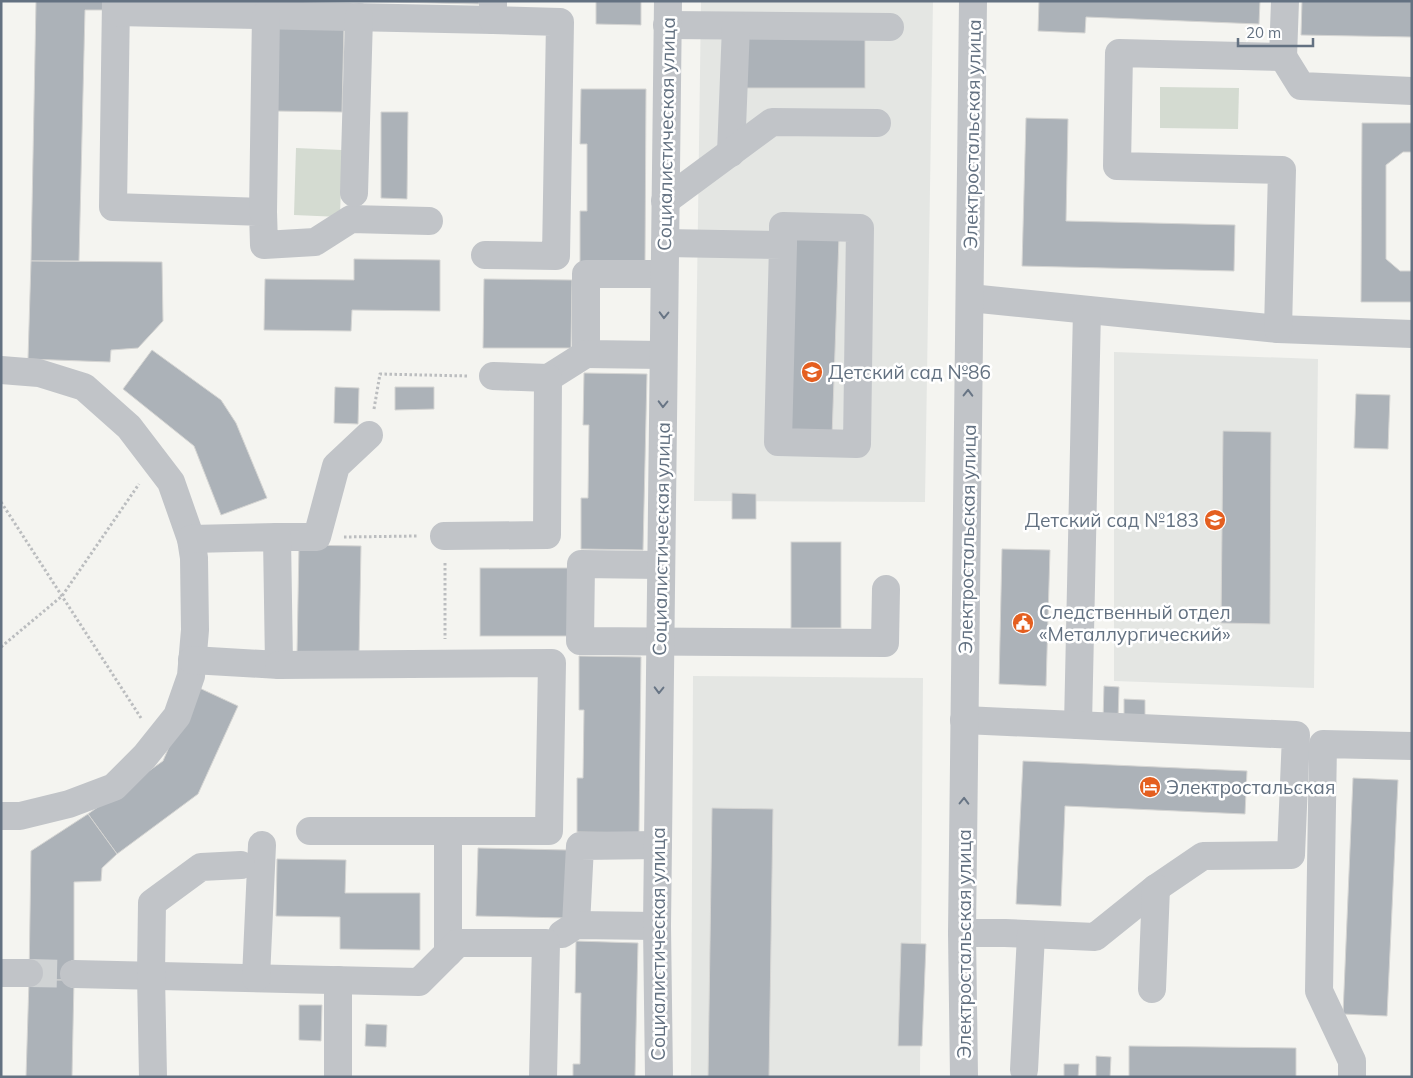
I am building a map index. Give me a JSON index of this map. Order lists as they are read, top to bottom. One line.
{"streets":{"street":["Социалистическая улица","Электростальская улица"]},"one_way":["Социалистическая улица"],"places":{"school or university":["Детский сад №86","Детский сад №183"],"public building":["Следственный отдел «Металлургический»"],"hotel":["Электростальская"]},"scale_bar":"20 m"}
